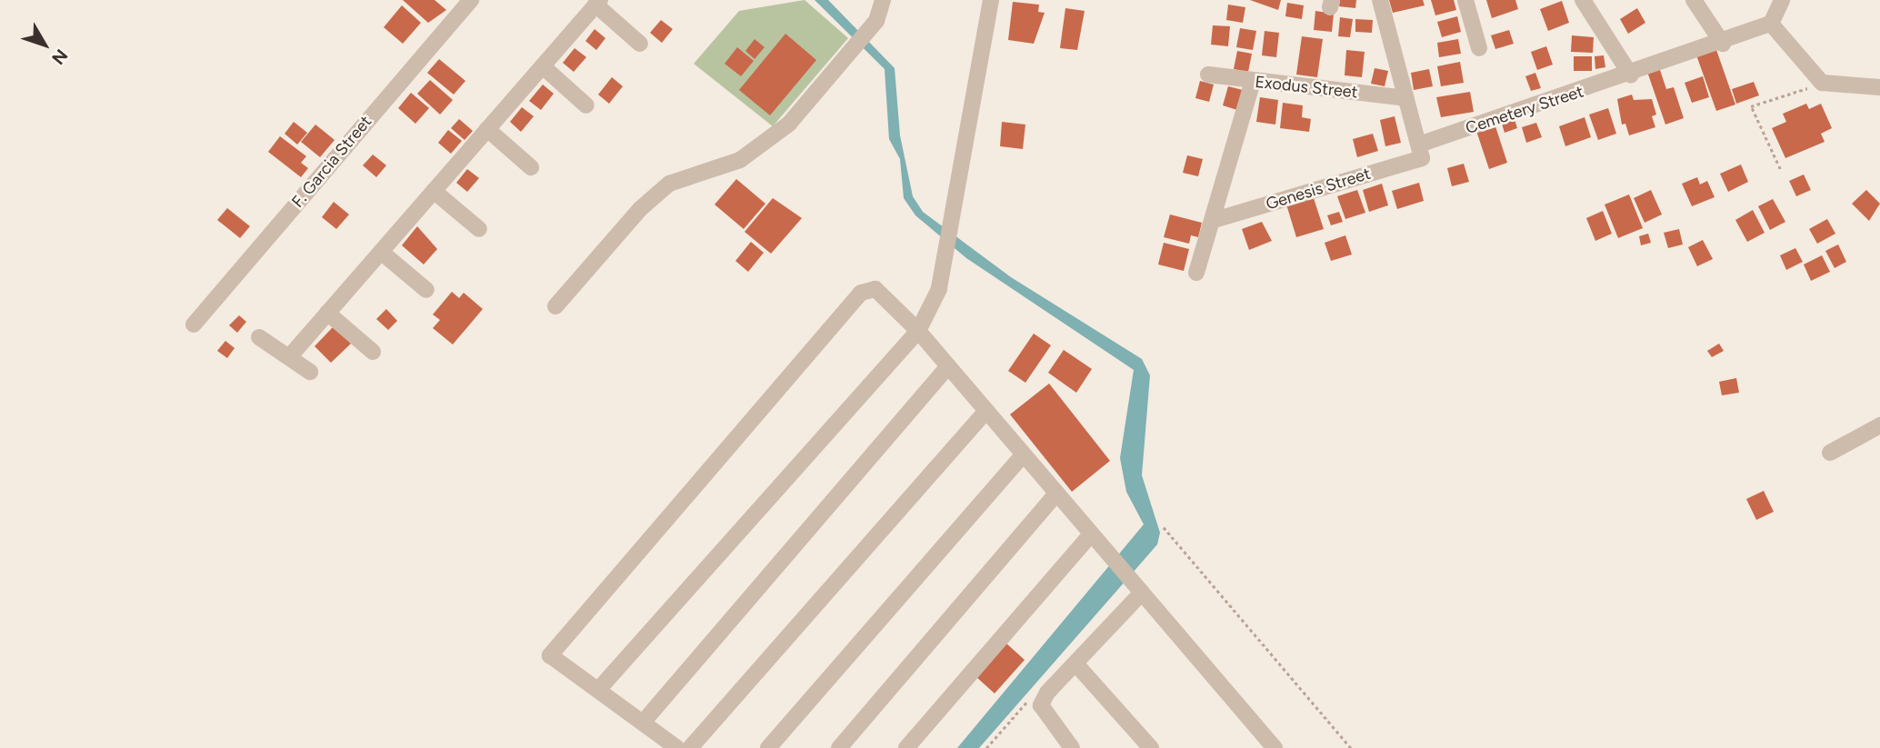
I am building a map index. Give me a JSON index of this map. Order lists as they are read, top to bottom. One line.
{"streets":{"street":["Exodus Street","Cemetery Street","F. Garcia Street","Genesis Street"]},"crossings":[["Cemetery Street","Genesis Street"]],"north":"bottom right"}
